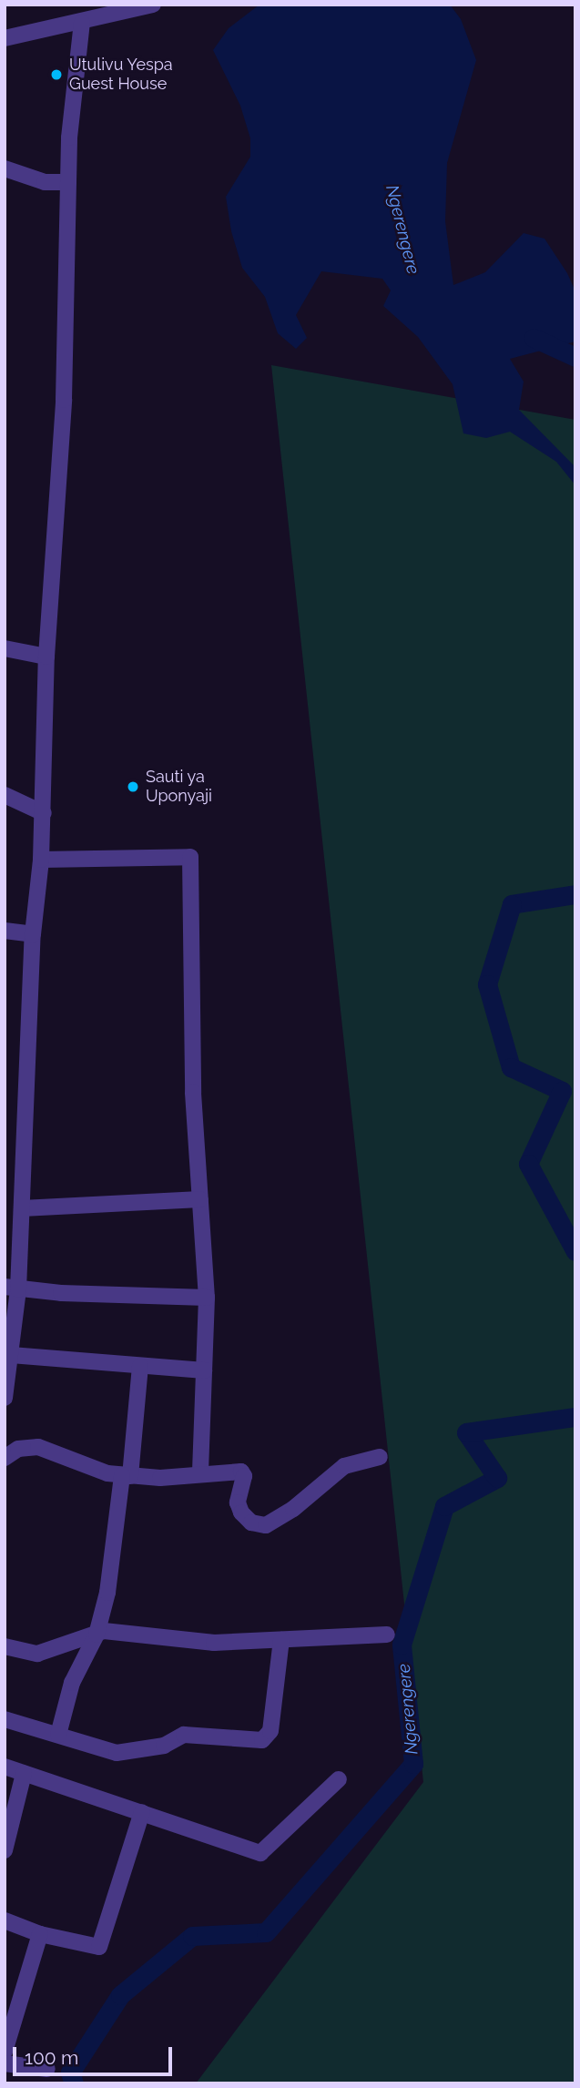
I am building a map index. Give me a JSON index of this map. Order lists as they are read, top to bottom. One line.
{"water":["Ngerengere"],"places":["Utulivu Yespa Guest House","Sauti ya Uponyaji"],"scale_bar":"100 m"}
